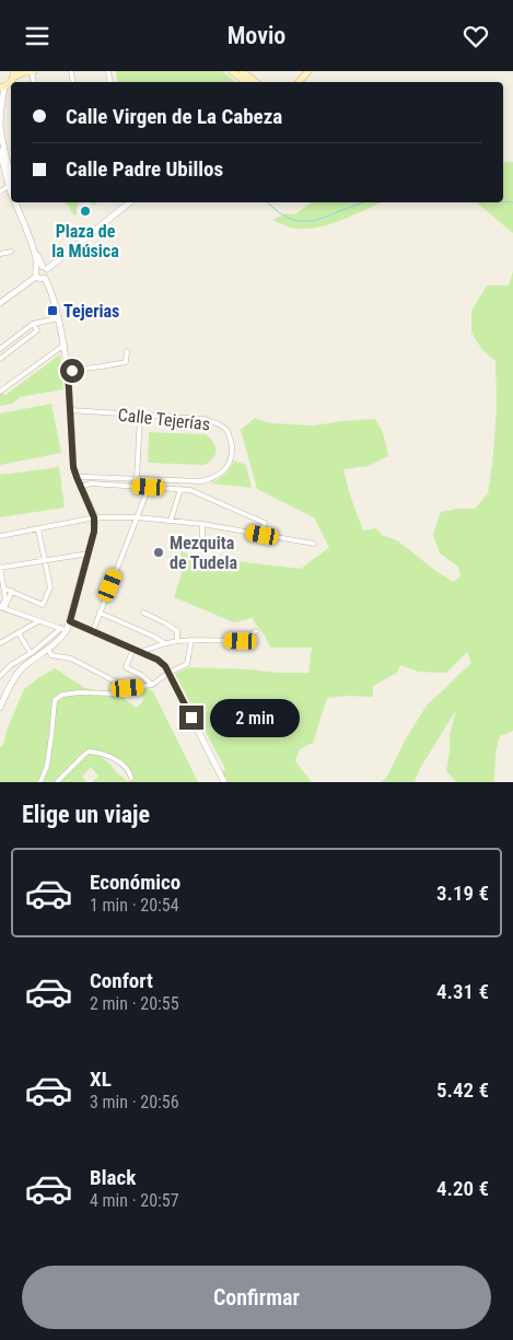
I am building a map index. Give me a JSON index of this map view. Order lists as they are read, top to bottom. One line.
{"streets":{"street":["Calle Tejerías"]},"places":{"other":["Plaza de la Música","Mezquita de Tudela"],"transit":["Tejerias"]},"page":{"header":"Movio","banner":["Calle Virgen de La Cabeza","Calle Padre Ubillos"],"bubble":"2 min","heading":"Elige un viaje","list":[{"name":"Económico","note":"1 min · 20:54","value":"3.19 €"},{"name":"Confort","note":"2 min · 20:55","value":"4.31 €"},{"name":"XL","note":"3 min · 20:56","value":"5.42 €"},{"name":"Black","note":"4 min · 20:57","value":"4.20 €"}],"buttons":"Confirmar"}}
